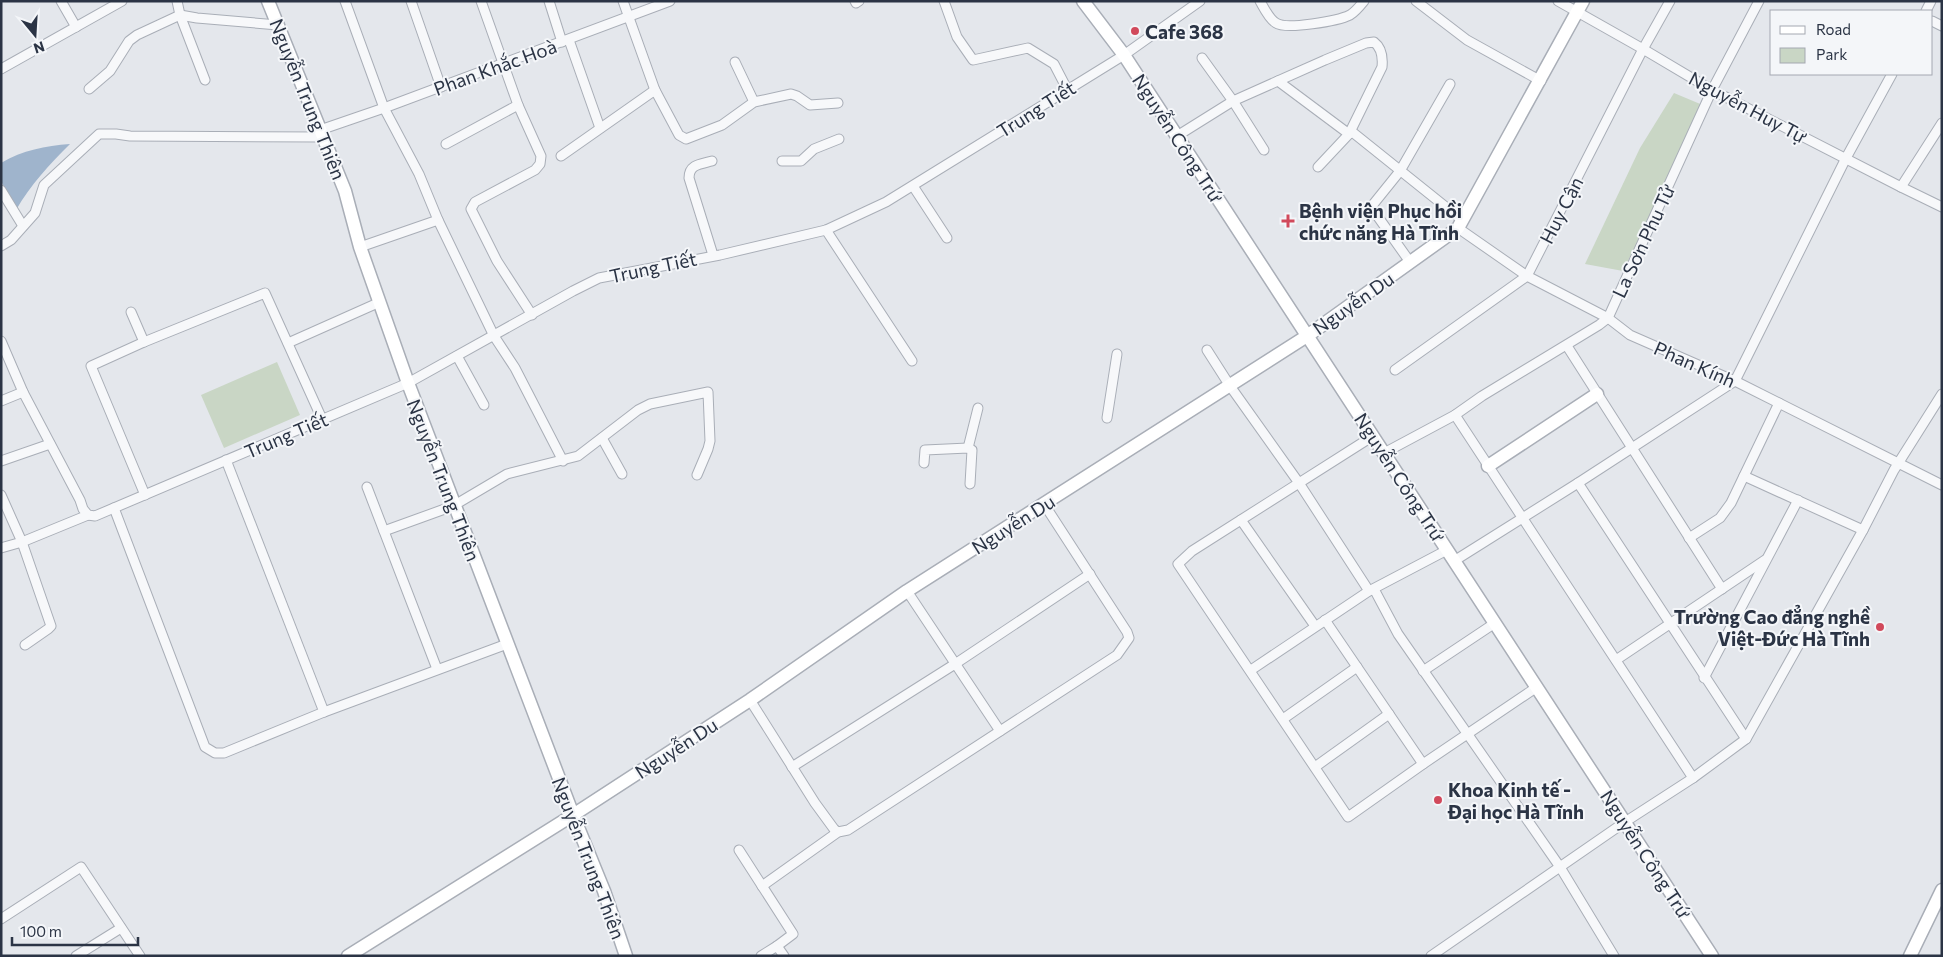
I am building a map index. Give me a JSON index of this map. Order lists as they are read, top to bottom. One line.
{"streets":{"main road":["Nguyễn Trung Thiên","Nguyễn Công Trứ","Nguyễn Du"],"street":["Phan Khắc Hoà","Nguyễn Huy Tự","Trung Tiết","Huy Cận","La Sơn Phu Tử","Phan Kính"]},"crossings":[["Phan Khắc Hoà","Nguyễn Trung Thiên"],["Nguyễn Trung Thiên","Trung Tiết"],["Nguyễn Trung Thiên","Nguyễn Du"],["Nguyễn Huy Tự","Huy Cận"],["Nguyễn Huy Tự","La Sơn Phu Tử"],["Nguyễn Huy Tự","Nguyễn Du"],["Trung Tiết","Nguyễn Công Trứ"],["Nguyễn Công Trứ","La Sơn Phu Tử"],["Nguyễn Công Trứ","Nguyễn Du"],["Huy Cận","Phan Kính"],["La Sơn Phu Tử","Phan Kính"],["Nguyễn Du","Phan Kính"]],"places":{"other":["Cafe 368","Trường Cao đẳng nghề Việt-Đức Hà Tĩnh","Khoa Kinh tế - Đại học Hà Tĩnh"],"health":["Bệnh viện Phục hồi chức năng Hà Tĩnh"]},"legend":["Road","Park"],"scale_bar":"100 m","north":"bottom"}
